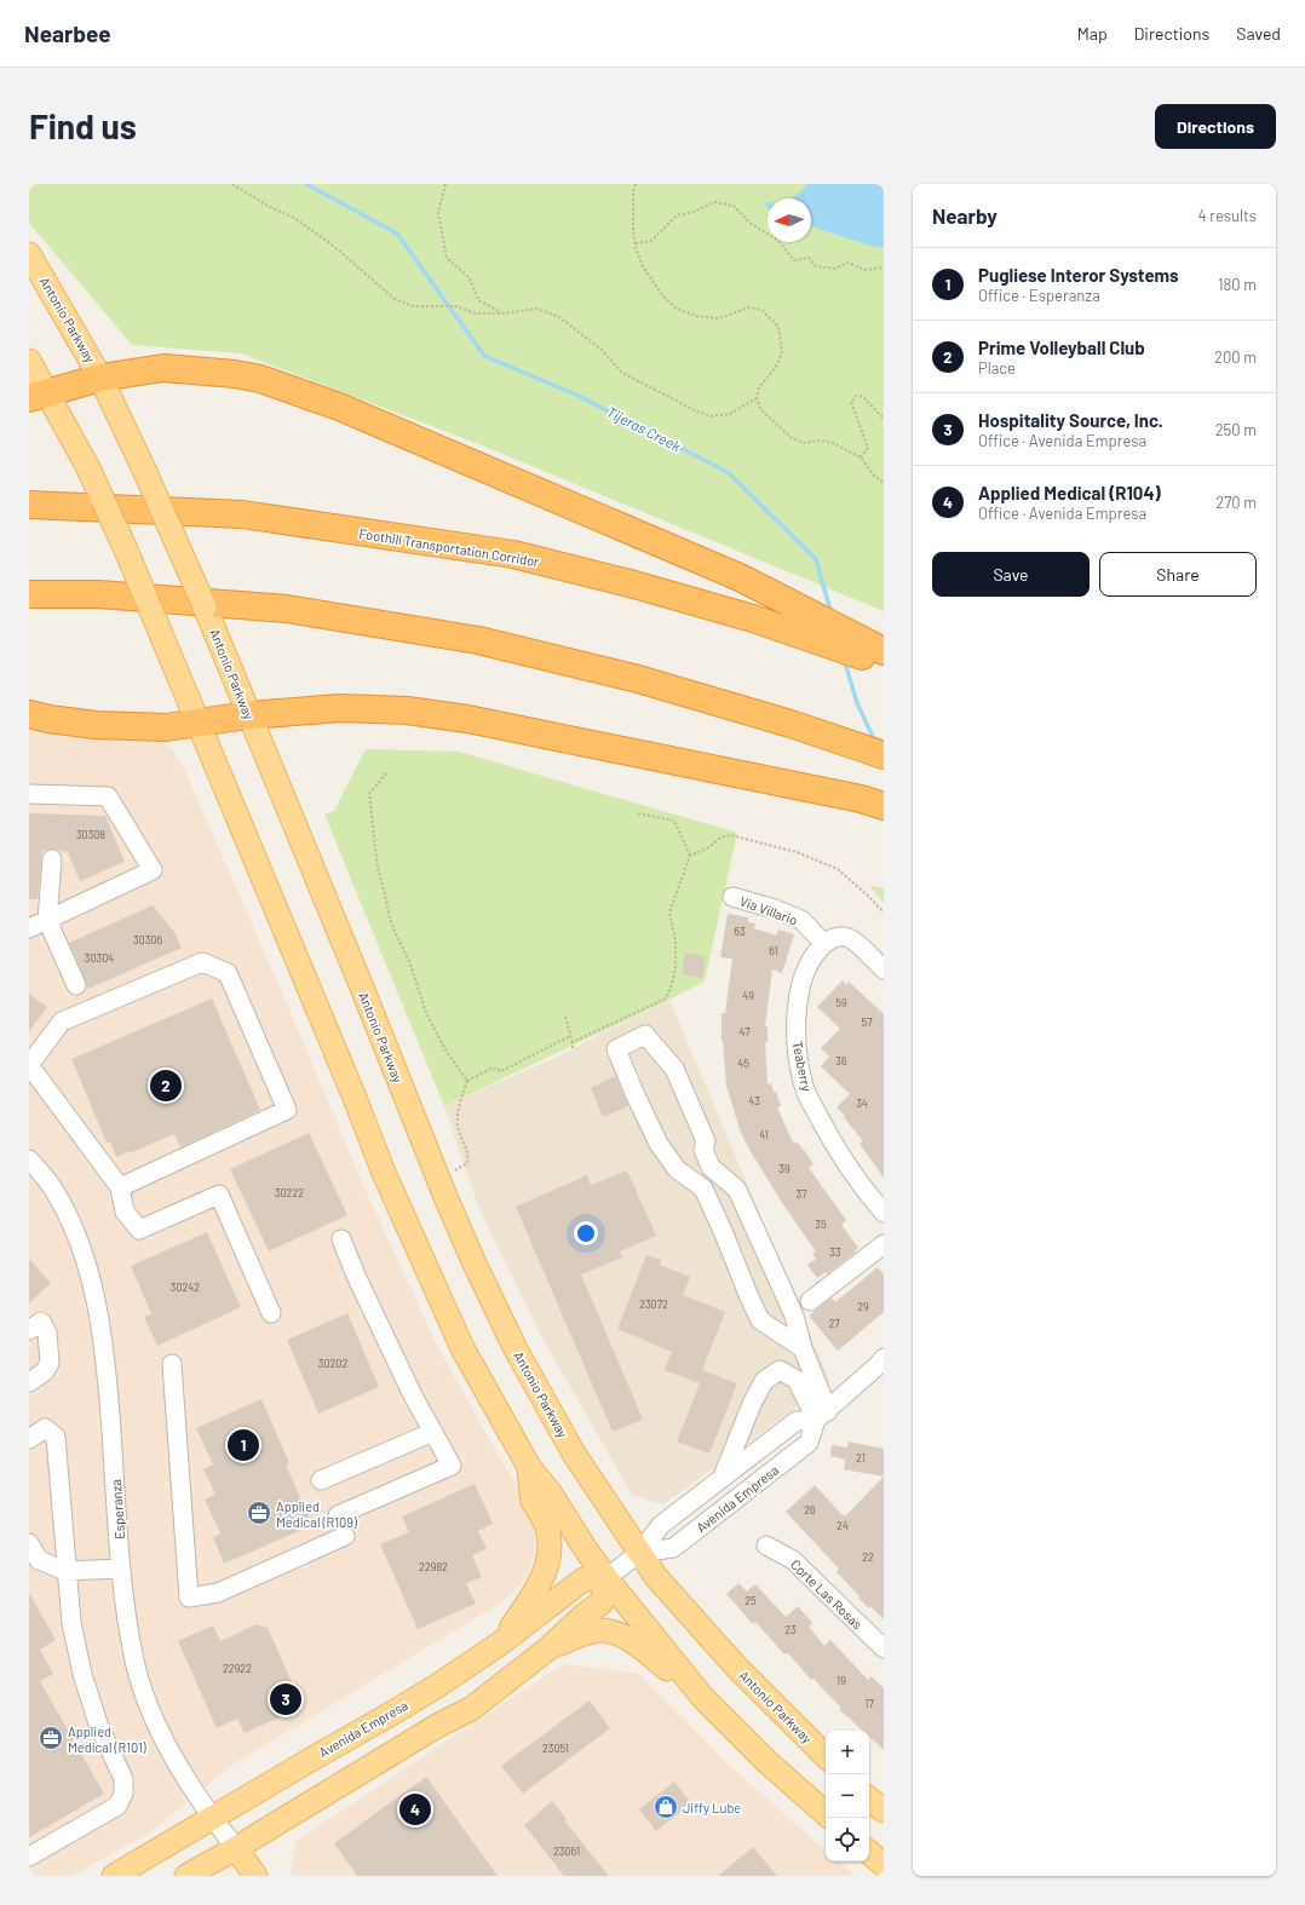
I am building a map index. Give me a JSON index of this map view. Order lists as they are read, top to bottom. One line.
{"streets":{"highway":["Foothill Transportation Corridor"],"main road":["Antonio Parkway","Avenida Empresa"],"street":["Via Villario","Teaberry","Esperanza","Corte Las Rosas"]},"crossings":[["Antonio Parkway","Avenida Empresa"],["Via Villario","Teaberry"],["Avenida Empresa","Esperanza"]],"water":["Tijeras Creek"],"places":{"office":["Applied Medical (R109)","Applied Medical (R101)"],"shop":["Jiffy Lube"]},"house_numbers":["30308","63","30306","61","30304","49","59","57","47","36","45","43","34","41","39","30222","37","35","33","30242","23072","29","27","30202","21","26","24","22","22982","25","23","22922","19","17","23051","23061"],"north":"left","page":{"header":"Nearbee","nav":["Map","Directions","Saved"],"buttons":["Directions",["Save","Share"]],"title":"Find us","heading":["Nearby","4 results"],"list":[{"mark":"1","name":"Pugliese Interor Systems","note":"Office · Esperanza","value":"180 m"},{"mark":"2","name":"Prime Volleyball Club","note":"Place","value":"200 m"},{"mark":"3","name":"Hospitality Source, Inc.","note":"Office · Avenida Empresa","value":"250 m"},{"mark":"4","name":"Applied Medical (R104)","note":"Office · Avenida Empresa","value":"270 m"}],"pins":["2","1","3","4"],"map_buttons":["+","−"]}}
